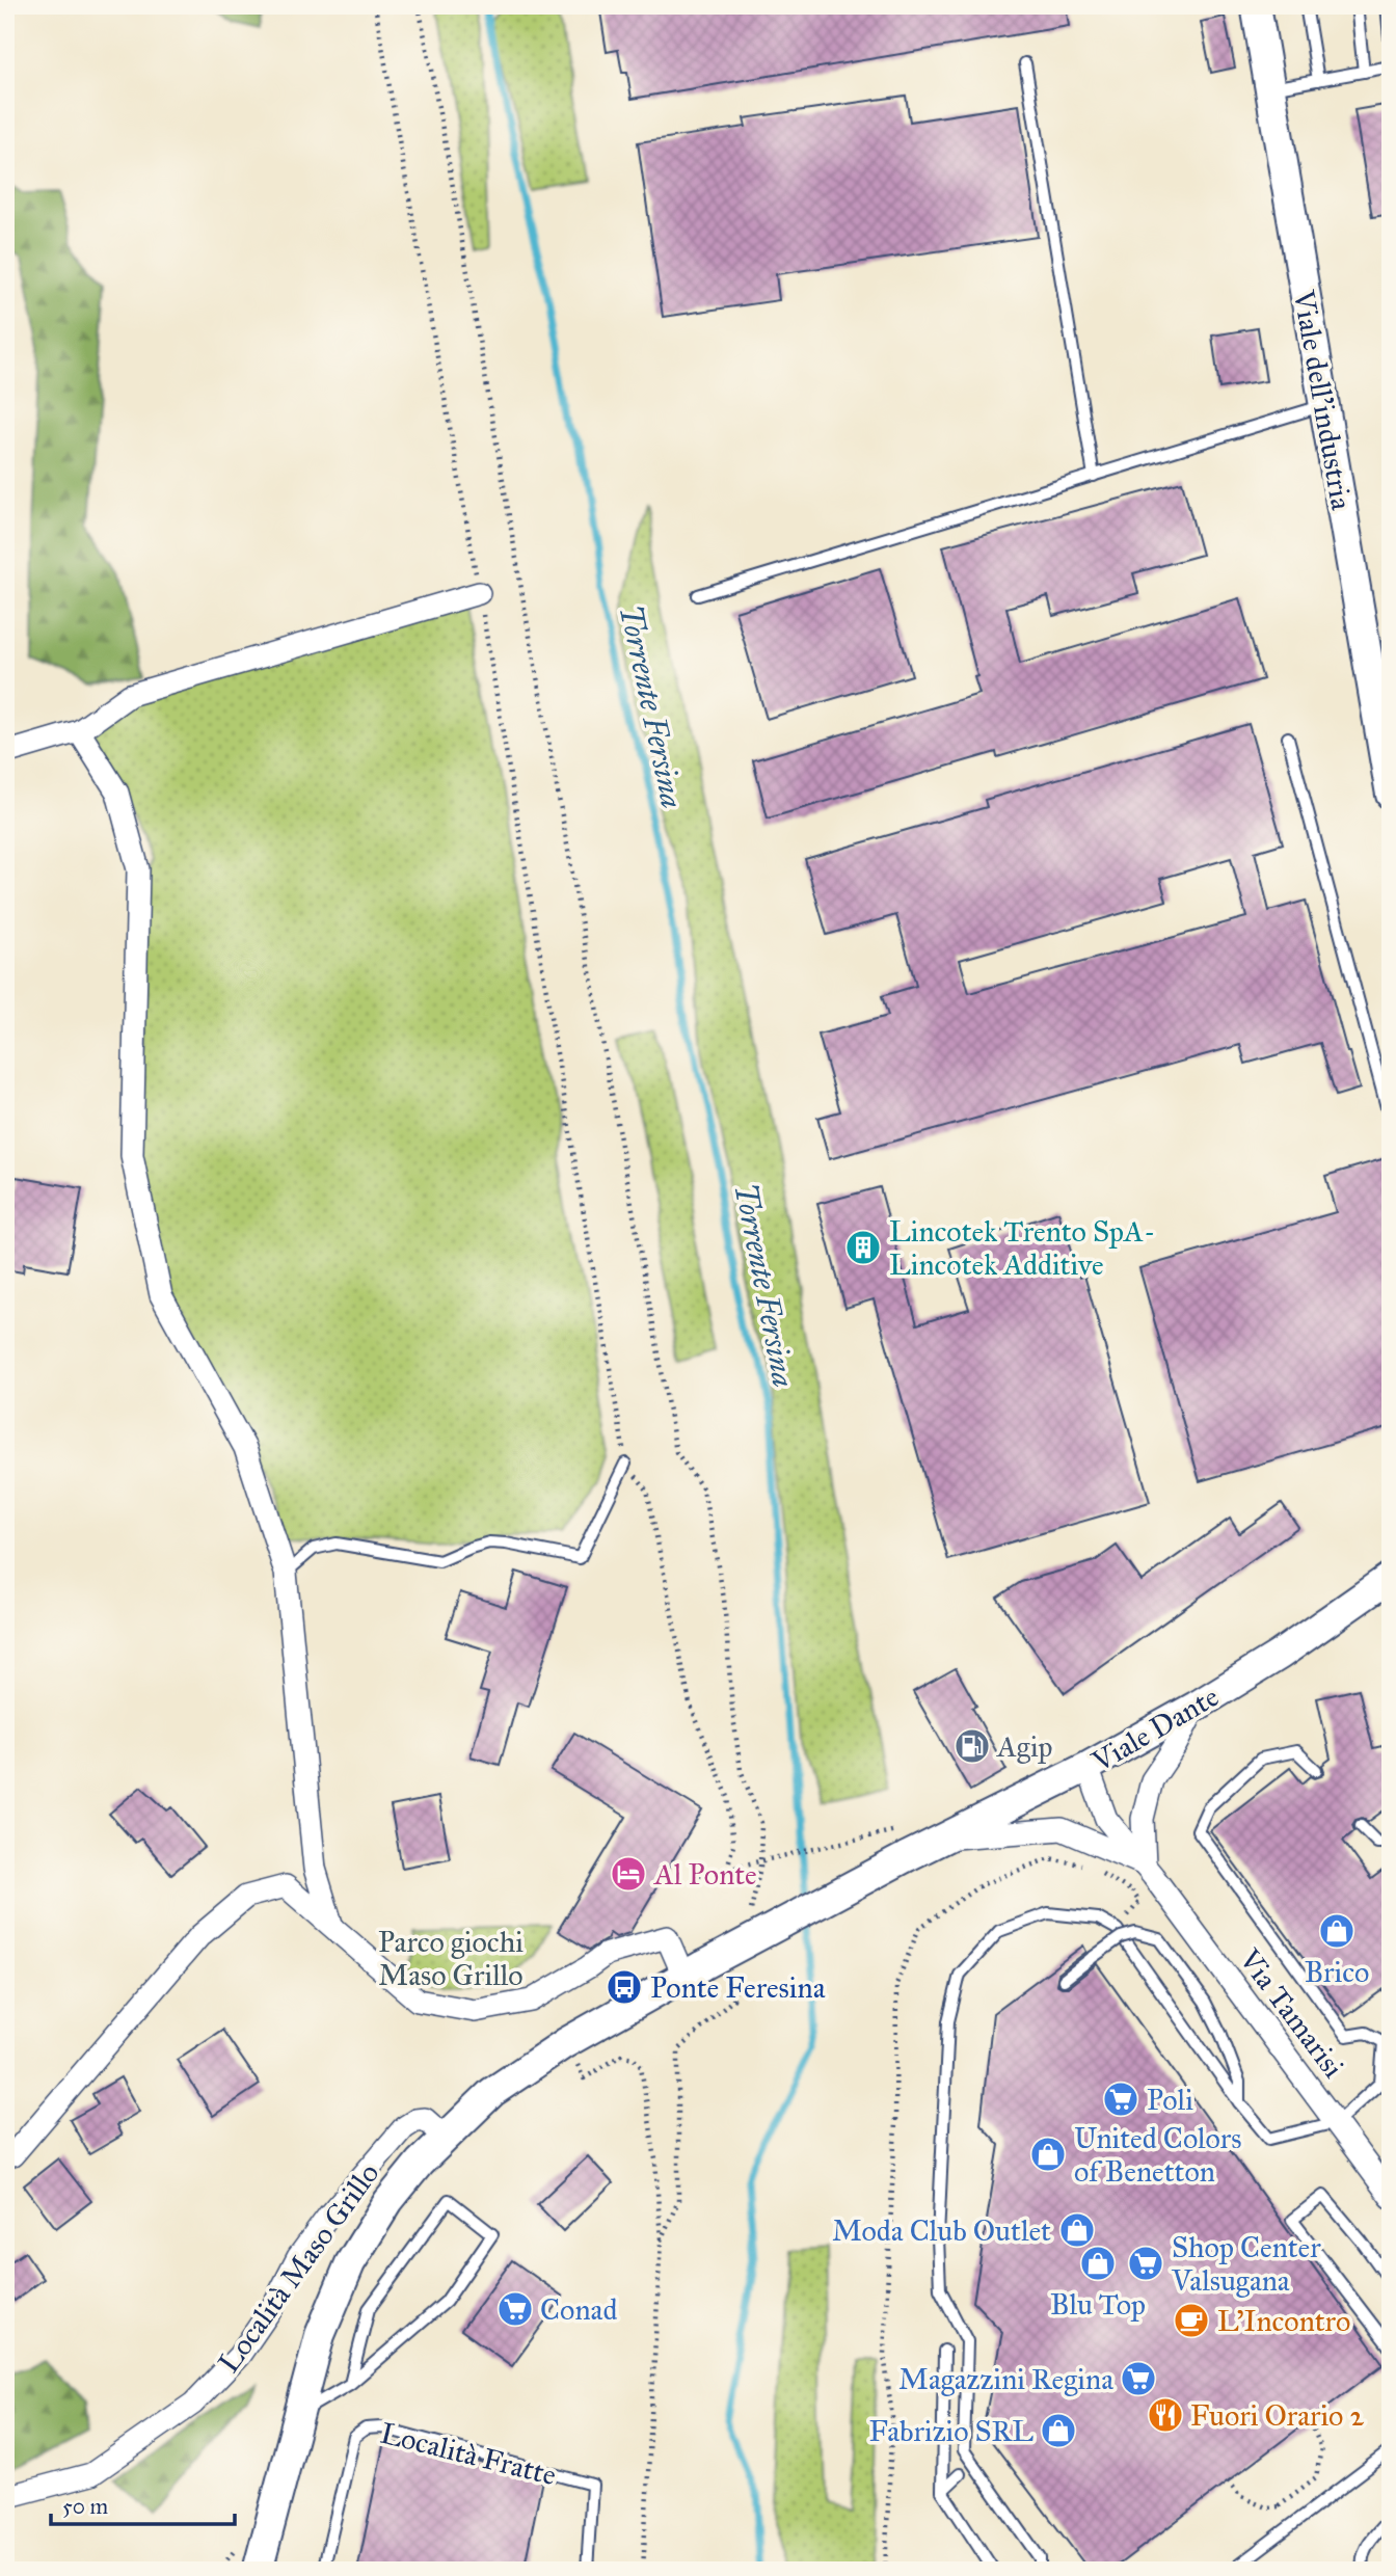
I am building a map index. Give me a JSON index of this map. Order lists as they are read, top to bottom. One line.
{"streets":{"main road":["Viale dell'industria","Viale Dante"],"street":["Via Tamarisi","Località Maso Grillo"],"lane":["Località Fratte"]},"crossings":[["Viale Dante","Via Tamarisi"]],"water":["Torrente Fersina"],"parks":["Parco giochi Maso Grillo"],"places":{"building":["Lincotek Trento SpA- Lincotek Additive"],"fuel station":["Agip"],"hotel":["Al Ponte"],"shop":["Brico","United Colors of Benetton","Moda Club Outlet","Blu Top","Fabrizio SRL"],"bus stop":["Ponte Feresina"],"supermarket":["Poli","Shop Center Valsugana","Conad","Magazzini Regina"],"cafe":["L'Incontro"],"restaurant":["Fuori Orario 2"]},"scale_bar":"50 m"}
